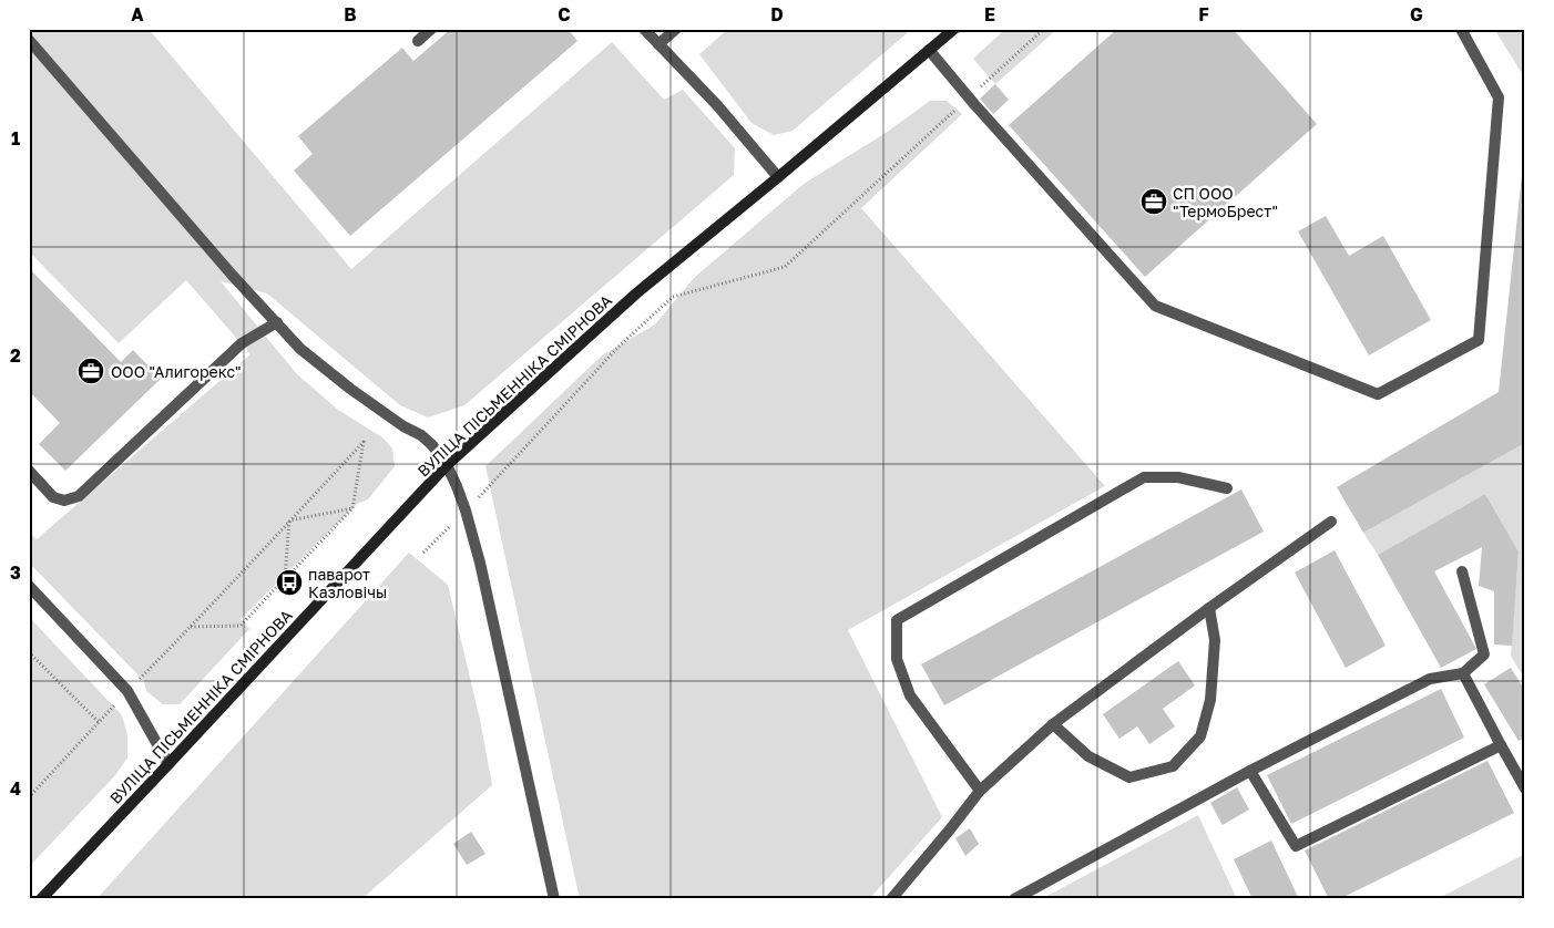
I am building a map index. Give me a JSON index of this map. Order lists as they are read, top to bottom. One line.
{"streets":{"main road":["ВУЛІЦА ПІСЬМЕННІКА СМІРНОВА"]},"places":{"office":["СП ООО \"ТермоБрест\"","ООО \"Алигорекс\""],"bus stop":["паварот Казловічы"]},"grid":{"columns":["A","B","C","D","E","F","G"],"rows":["1","2","3","4"]}}
